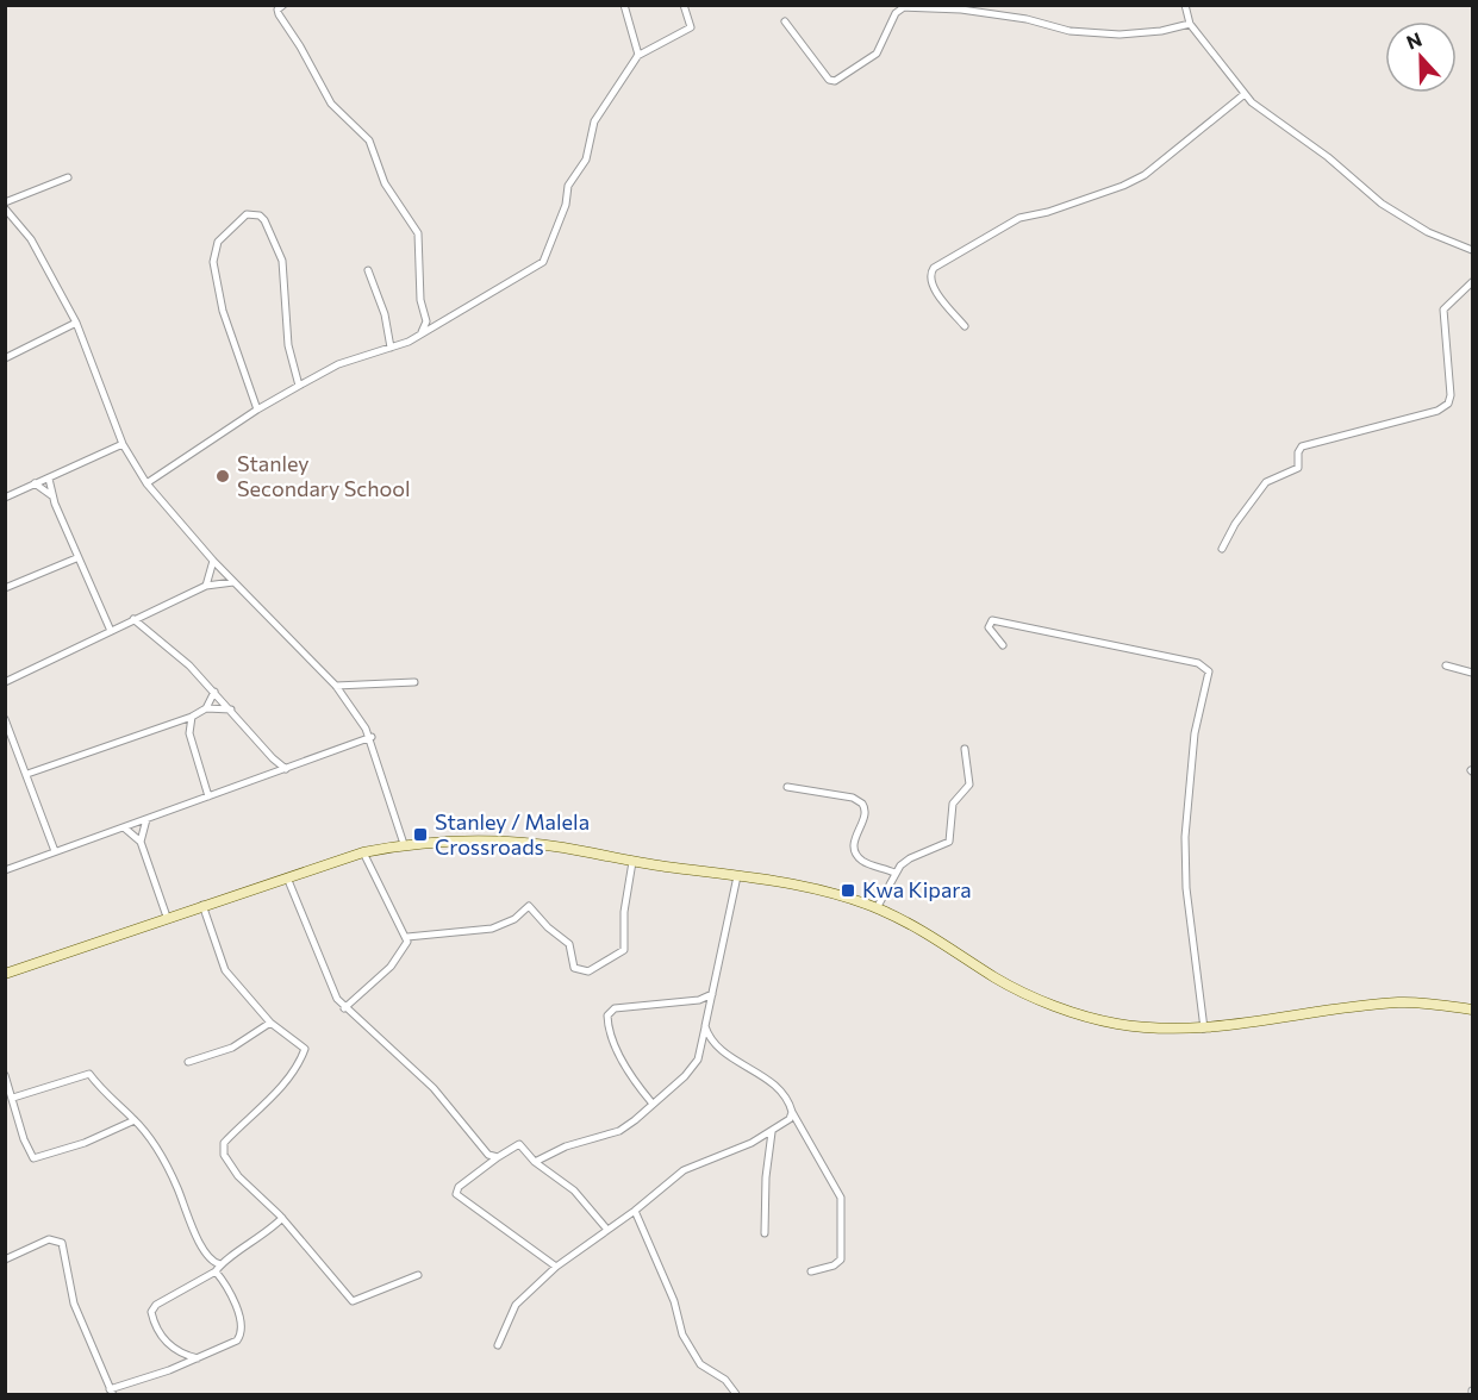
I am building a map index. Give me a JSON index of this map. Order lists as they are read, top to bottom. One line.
{"places":{"other":["Stanley Secondary School"],"transit":["Stanley / Malela Crossroads","Kwa Kipara"]},"north":"top"}
